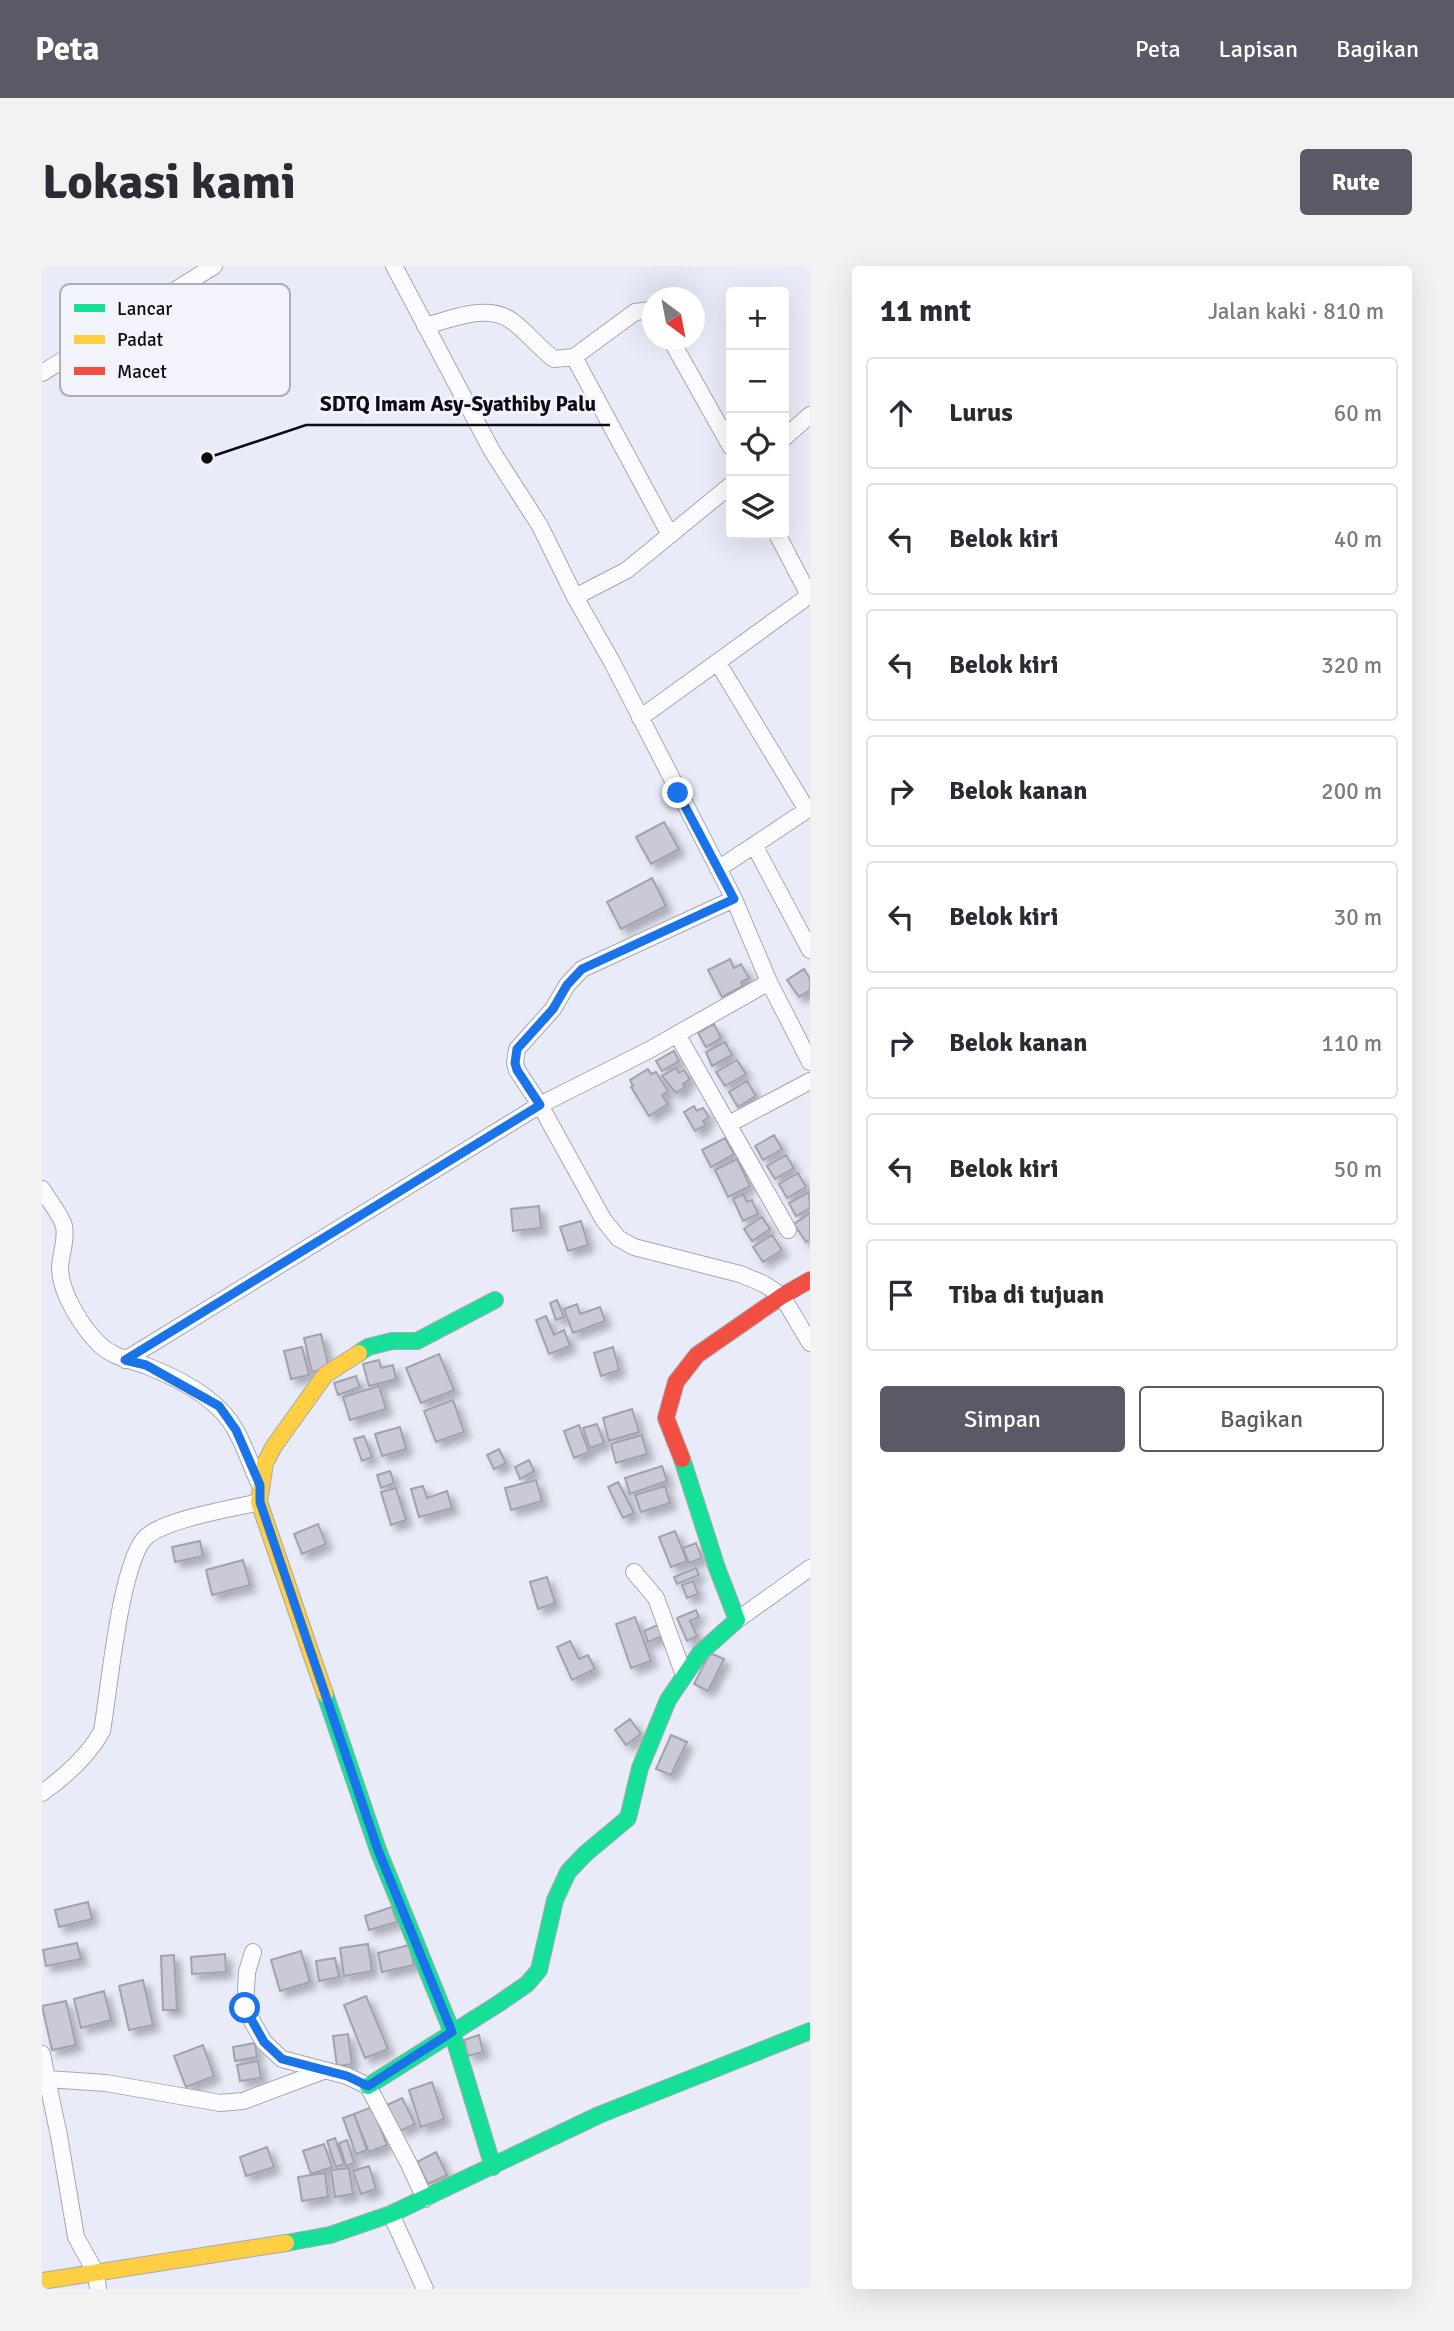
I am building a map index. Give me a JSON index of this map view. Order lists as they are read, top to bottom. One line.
{"places":["SDTQ Imam Asy-Syathiby Palu"],"legend":["Lancar","Padat","Macet"],"north":"bottom right","page":{"header":"Peta","nav":["Peta","Lapisan","Bagikan"],"buttons":["Rute",["Simpan","Bagikan"]],"title":"Lokasi kami","heading":["11 mnt","Jalan kaki · 810 m"],"map_buttons":["+","−"],"list":[["Lurus","60 m"],["Belok kiri","40 m"],["Belok kiri","320 m"],["Belok kanan","200 m"],["Belok kiri","30 m"],["Belok kanan","110 m"],["Belok kiri","50 m"],"Tiba di tujuan"]}}
